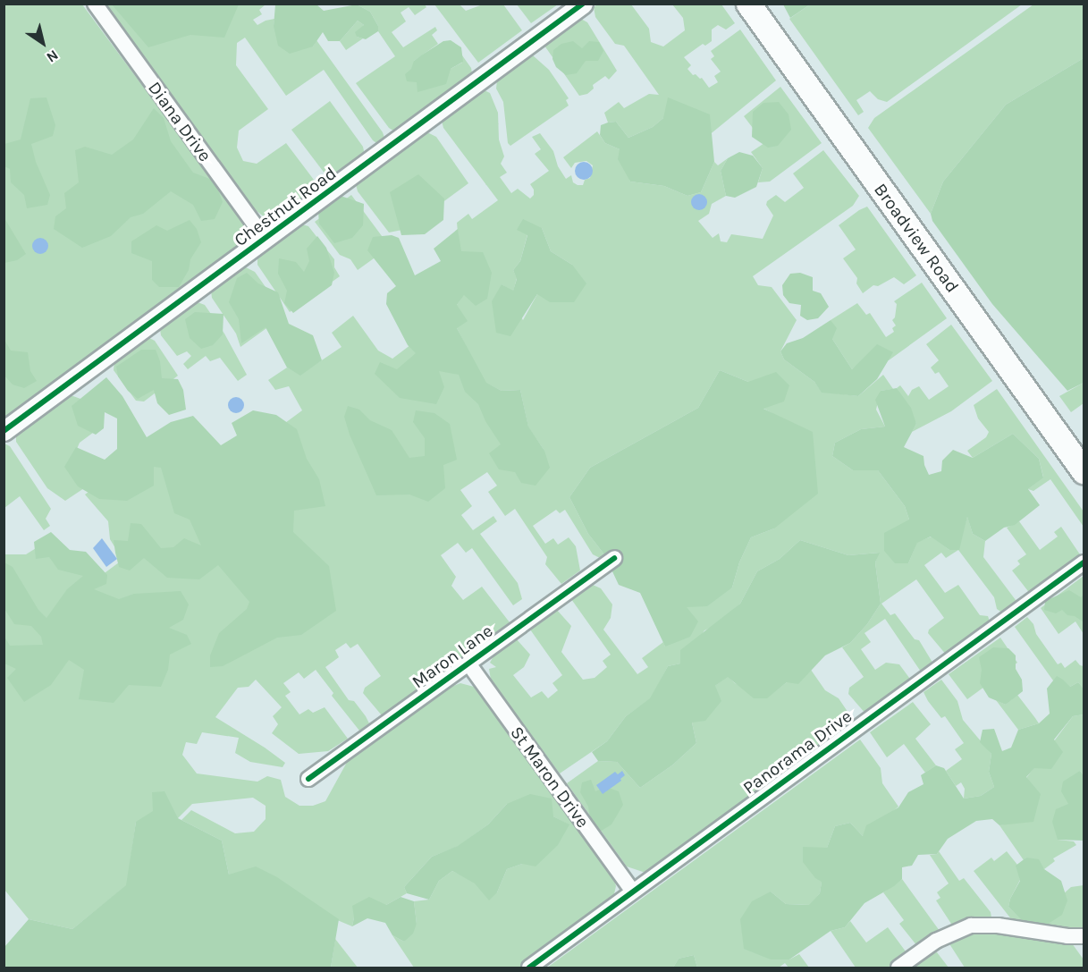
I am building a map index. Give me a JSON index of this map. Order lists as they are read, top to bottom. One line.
{"streets":{"main road":["Broadview Road"],"street":["Diana Drive","Chestnut Road","Maron Lane","Panorama Drive","St Maron Drive"]},"crossings":[["Diana Drive","Chestnut Road"],["Maron Lane","St Maron Drive"],["Panorama Drive","St Maron Drive"]],"north":"bottom right"}
